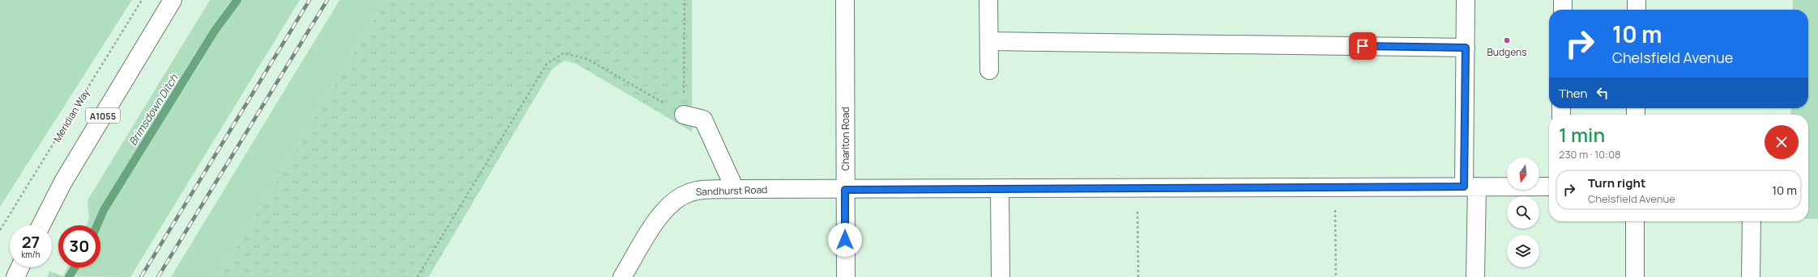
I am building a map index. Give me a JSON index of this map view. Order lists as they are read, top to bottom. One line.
{"streets":{"street":["A1055","Charlton Road","Sandhurst Road"],"path":["Meridian Way"]},"crossings":[["Charlton Road","Sandhurst Road"]],"water":["Brimsdown Ditch"],"places":["Budgens"],"north":"bottom","page":{"turn":["10 m","Chelsfield Avenue"],"then":"Then","heading":["1 min","230 m · 10:08"],"list":[{"name":"Turn right","note":"Chelsfield Avenue","value":"10 m"}],"speed":"27 km/h","limit":"30"}}
